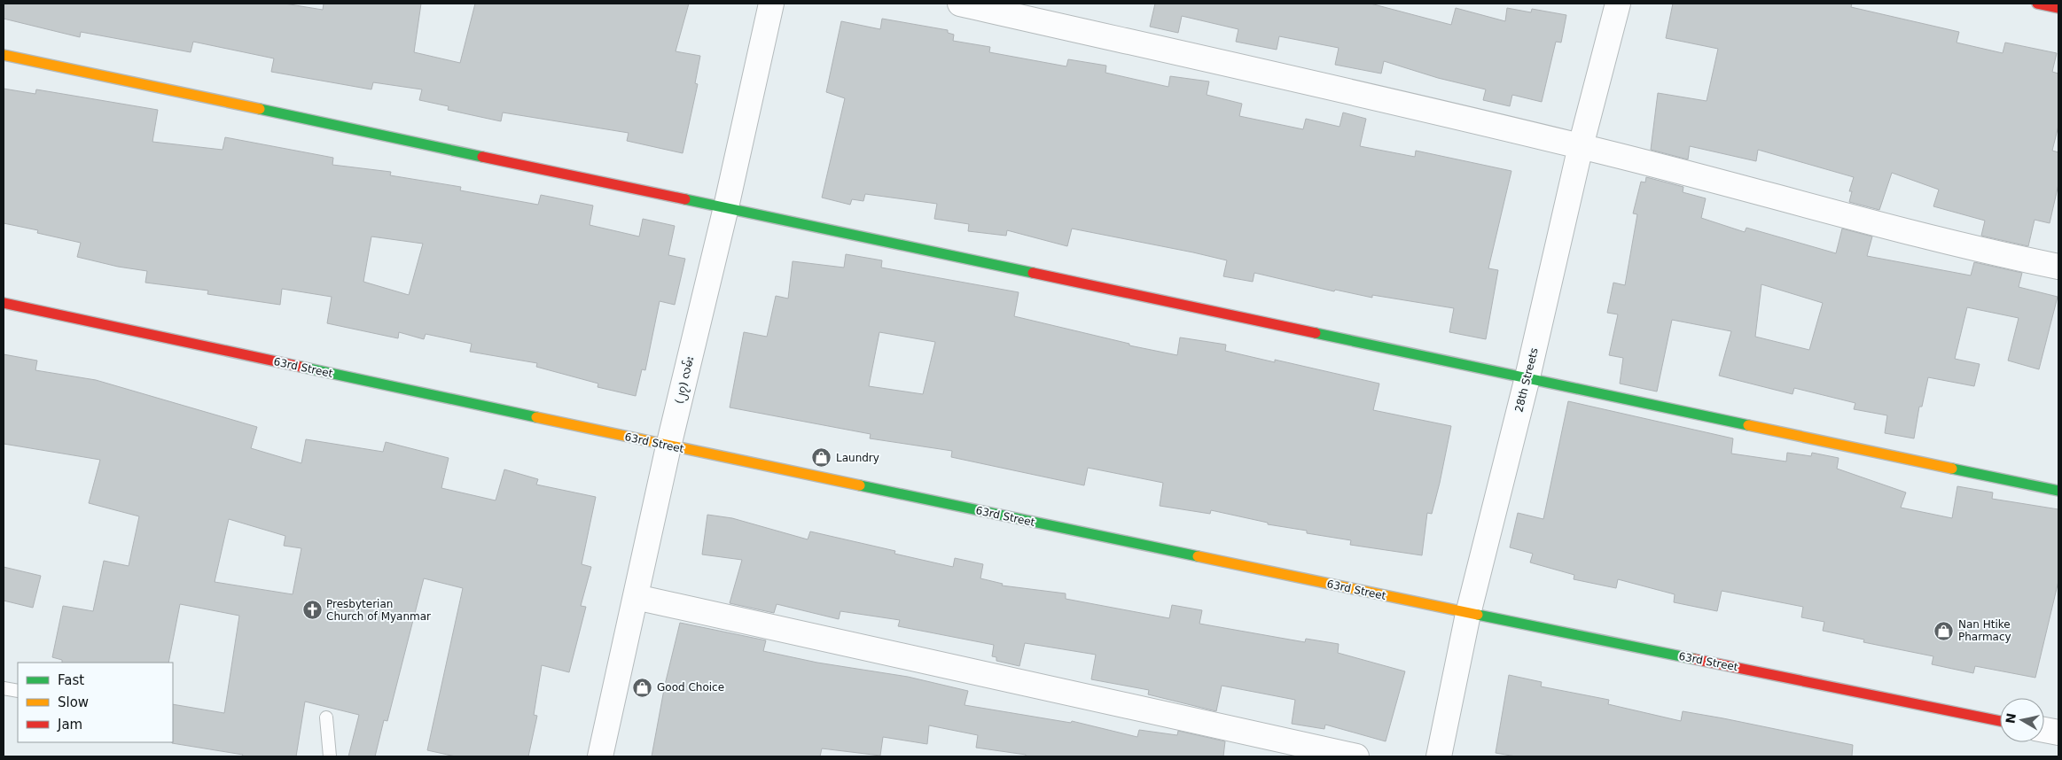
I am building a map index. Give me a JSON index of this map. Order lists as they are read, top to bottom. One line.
{"streets":{"street":["63rd Street","(၂၇) လမ်း","28th Streets"]},"crossings":[["63rd Street","(၂၇) လမ်း"],["63rd Street","28th Streets"]],"places":{"shop":["Laundry","Nan Htike Pharmacy","Good Choice"],"church":["Presbyterian Church of Myanmar"]},"legend":["Fast","Slow","Jam"],"north":"left"}
